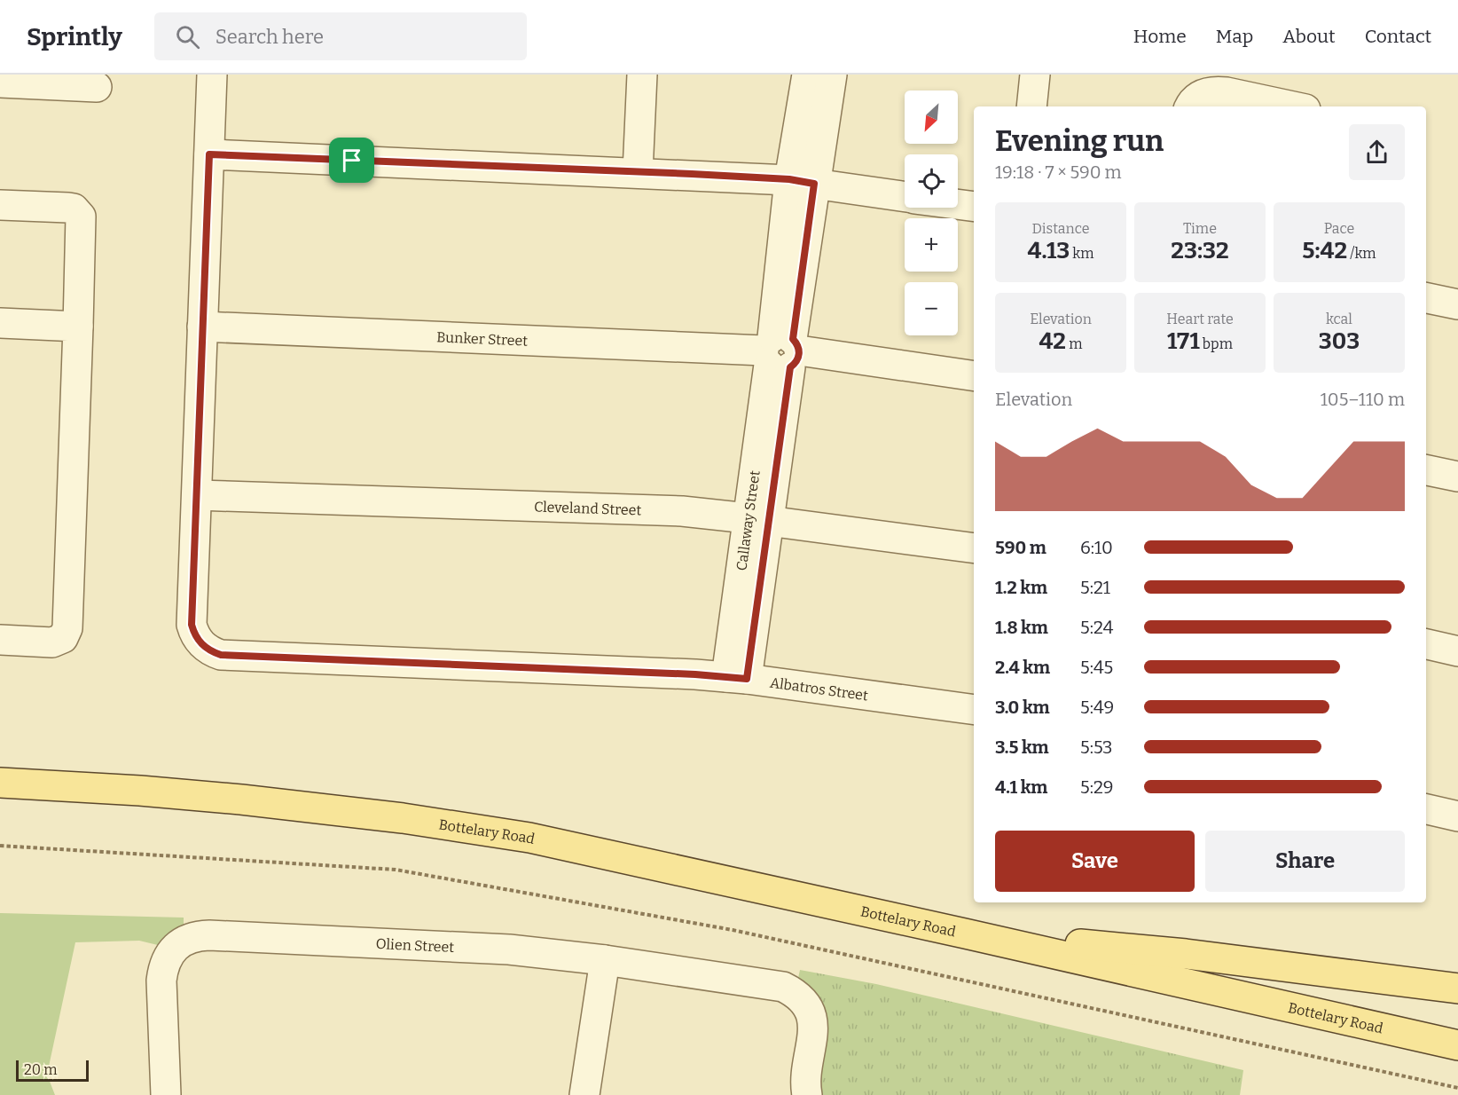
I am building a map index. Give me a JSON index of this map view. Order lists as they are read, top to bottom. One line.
{"streets":{"main road":["Bottelary Road"],"street":["Bunker Street","Cleveland Street","Callaway Street","Albatros Street","Olien Street"]},"crossings":[["Bunker Street","Callaway Street"],["Bunker Street","Albatros Street"],["Cleveland Street","Callaway Street"],["Cleveland Street","Albatros Street"],["Callaway Street","Albatros Street"]],"scale_bar":"20 m","north":"bottom left","page":{"header":"Sprintly","search":"Search here","nav":["Home","Map","About","Contact"],"map_buttons":["+","−"],"heading":["Evening run","19:18 · 7 × 590 m"],"stats":[["Distance","4.13 km"],["Time","23:32"],["Pace","5:42 /km"],["Elevation","42 m"],["Heart rate","171 bpm"],["kcal","303"]],"chart":["Elevation","105–110 m"],"list":[{"name":"590 m","note":"6:10"},{"name":"1.2 km","note":"5:21"},{"name":"1.8 km","note":"5:24"},{"name":"2.4 km","note":"5:45"},{"name":"3.0 km","note":"5:49"},{"name":"3.5 km","note":"5:53"},{"name":"4.1 km","note":"5:29"}],"buttons":["Save","Share"],"scale":"20 m"}}
